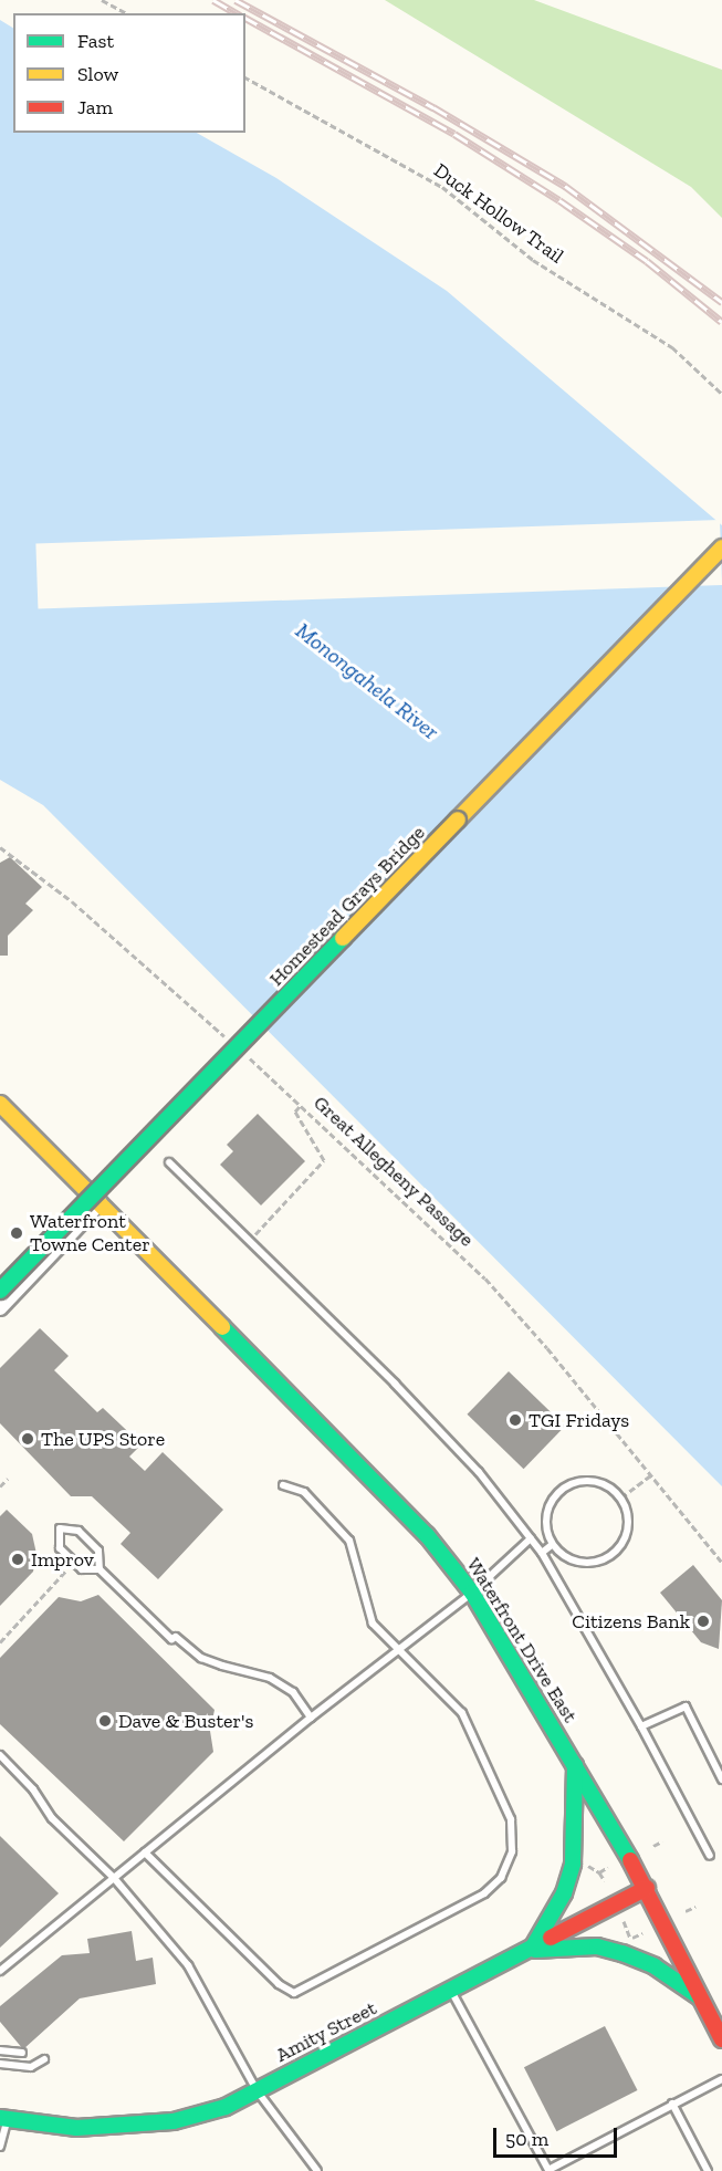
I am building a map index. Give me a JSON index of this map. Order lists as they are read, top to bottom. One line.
{"streets":{"street":["Homestead Grays Bridge","Waterfront Drive East","Amity Street"],"path":["Duck Hollow Trail","Great Allegheny Passage"]},"crossings":[["Waterfront Drive East","Amity Street"]],"water":["Monongahela River"],"places":["Waterfront Towne Center","TGI Fridays","The UPS Store","Improv","Citizens Bank","Dave & Buster's"],"legend":["Fast","Slow","Jam"],"scale_bar":"50 m"}
